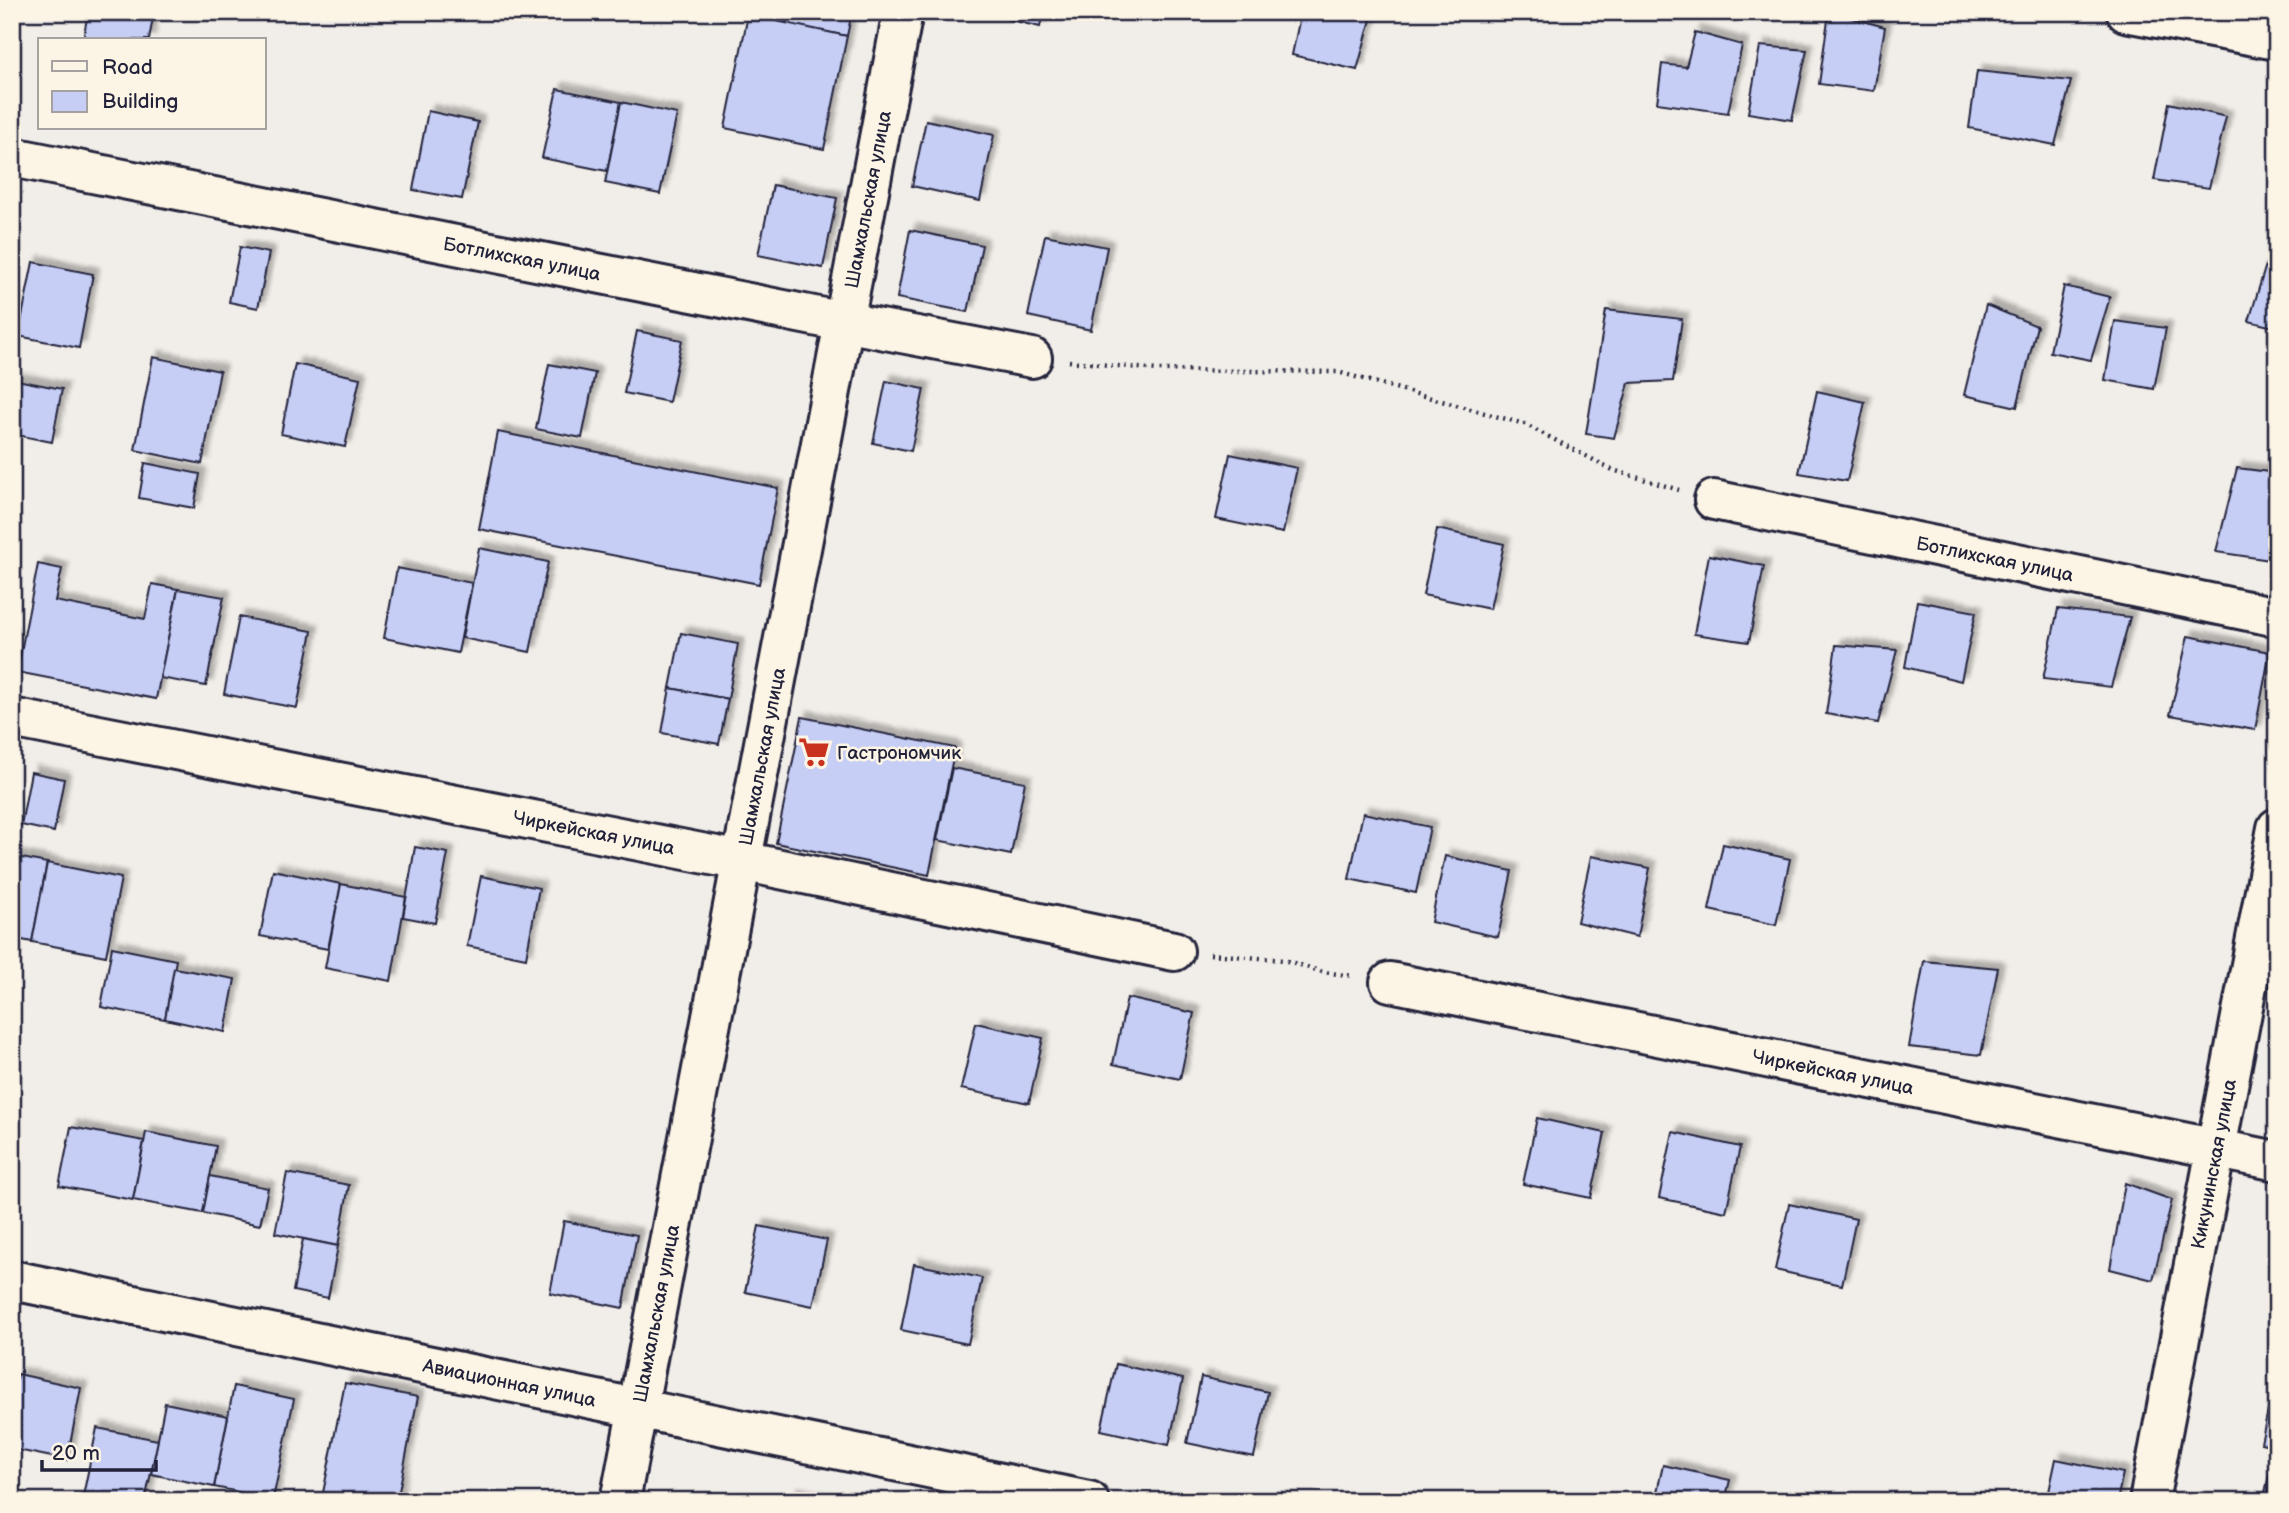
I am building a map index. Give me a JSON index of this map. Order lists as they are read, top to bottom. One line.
{"streets":{"street":["Шамхальская улица","Ботлихская улица","Чиркейская улица","Кикунинская улица","Авиационная улица"]},"crossings":[["Шамхальская улица","Ботлихская улица"],["Шамхальская улица","Чиркейская улица"],["Шамхальская улица","Авиационная улица"],["Чиркейская улица","Кикунинская улица"]],"places":{"supermarket":["Гастрономчик"]},"legend":["Road","Building"],"scale_bar":"20 m"}
